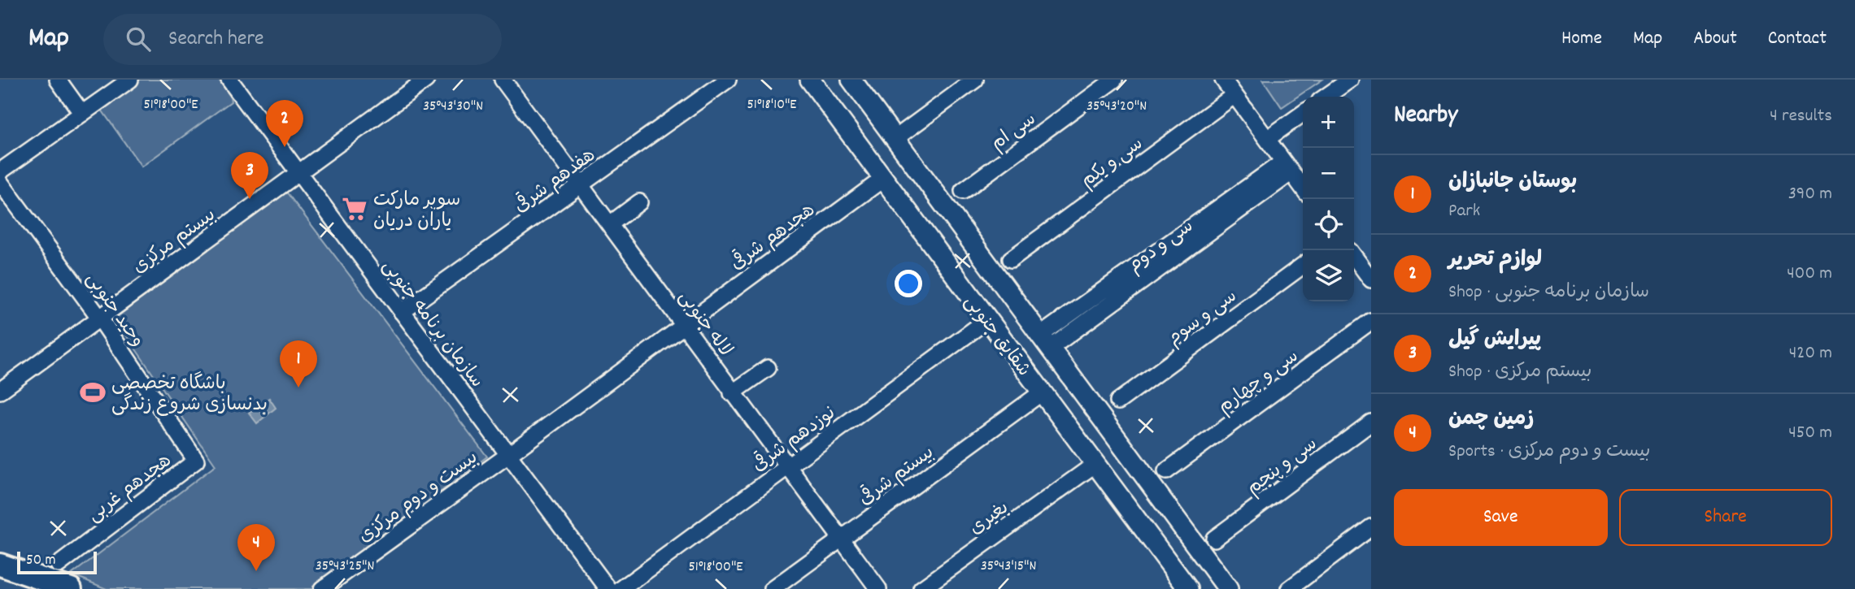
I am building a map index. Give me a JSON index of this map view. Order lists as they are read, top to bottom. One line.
{"streets":{"main road":["شقایق جنوبی"],"street":["سی ام","سی و یکم","هفدهم شرقی","هجدهم شرقی","بیستم مرکزی","سی و دوم","وحید جنوبی","سی و سوم","سازمان برنامه جنوبی","لاله جنوبی","سی و چهارم","نوزدهم شرقی","سی و پنجم","بیستم شرقی","هجدهم غربی","بیست و دوم مرکزی","بغیری"]},"crossings":[["هفدهم شرقی","سازمان برنامه جنوبی"],["هفدهم شرقی","لاله جنوبی"],["هجدهم شرقی","سازمان برنامه جنوبی"],["هجدهم شرقی","لاله جنوبی"],["هجدهم شرقی","شقایق جنوبی"],["هجدهم شرقی","بیست و دوم مرکزی"],["بیستم مرکزی","وحید جنوبی"],["بیستم مرکزی","سازمان برنامه جنوبی"],["سی و دوم","شقایق جنوبی"],["وحید جنوبی","هجدهم غربی"],["سازمان برنامه جنوبی","بیست و دوم مرکزی"],["لاله جنوبی","نوزدهم شرقی"],["لاله جنوبی","بیستم شرقی"],["شقایق جنوبی","نوزدهم شرقی"],["شقایق جنوبی","بیستم شرقی"],["شقایق جنوبی","بغیری"]],"places":{"supermarket":["سوپر مارکت یاران دریان"],"sports":["باشگاه تخصصی بدنسازی شروع زندگی"]},"scale_bar":"50 m","page":{"header":"Map","search":"Search here","nav":["Home","Map","About","Contact"],"heading":["Nearby","4 results"],"map_buttons":["+","−"],"pins":["2","3","1","4"],"list":[{"mark":"1","name":"بوستان جانبازان","note":"Park","value":"390 m"},{"mark":"2","name":"لوازم تحریر","note":"Shop · سازمان برنامه جنوبی","value":"400 m"},{"mark":"3","name":"پیرایش گیل","note":"Shop · بیستم مرکزی","value":"420 m"},{"mark":"4","name":"زمین چمن","note":"Sports · بیست و دوم مرکزی","value":"450 m"}],"buttons":["Save","Share"],"scale":"50 m"},"coordinates":["51°18'00\"E","51°18'10\"E","35°43'30\"N","35°43'20\"N","35°43'25\"N","35°43'15\"N"]}
